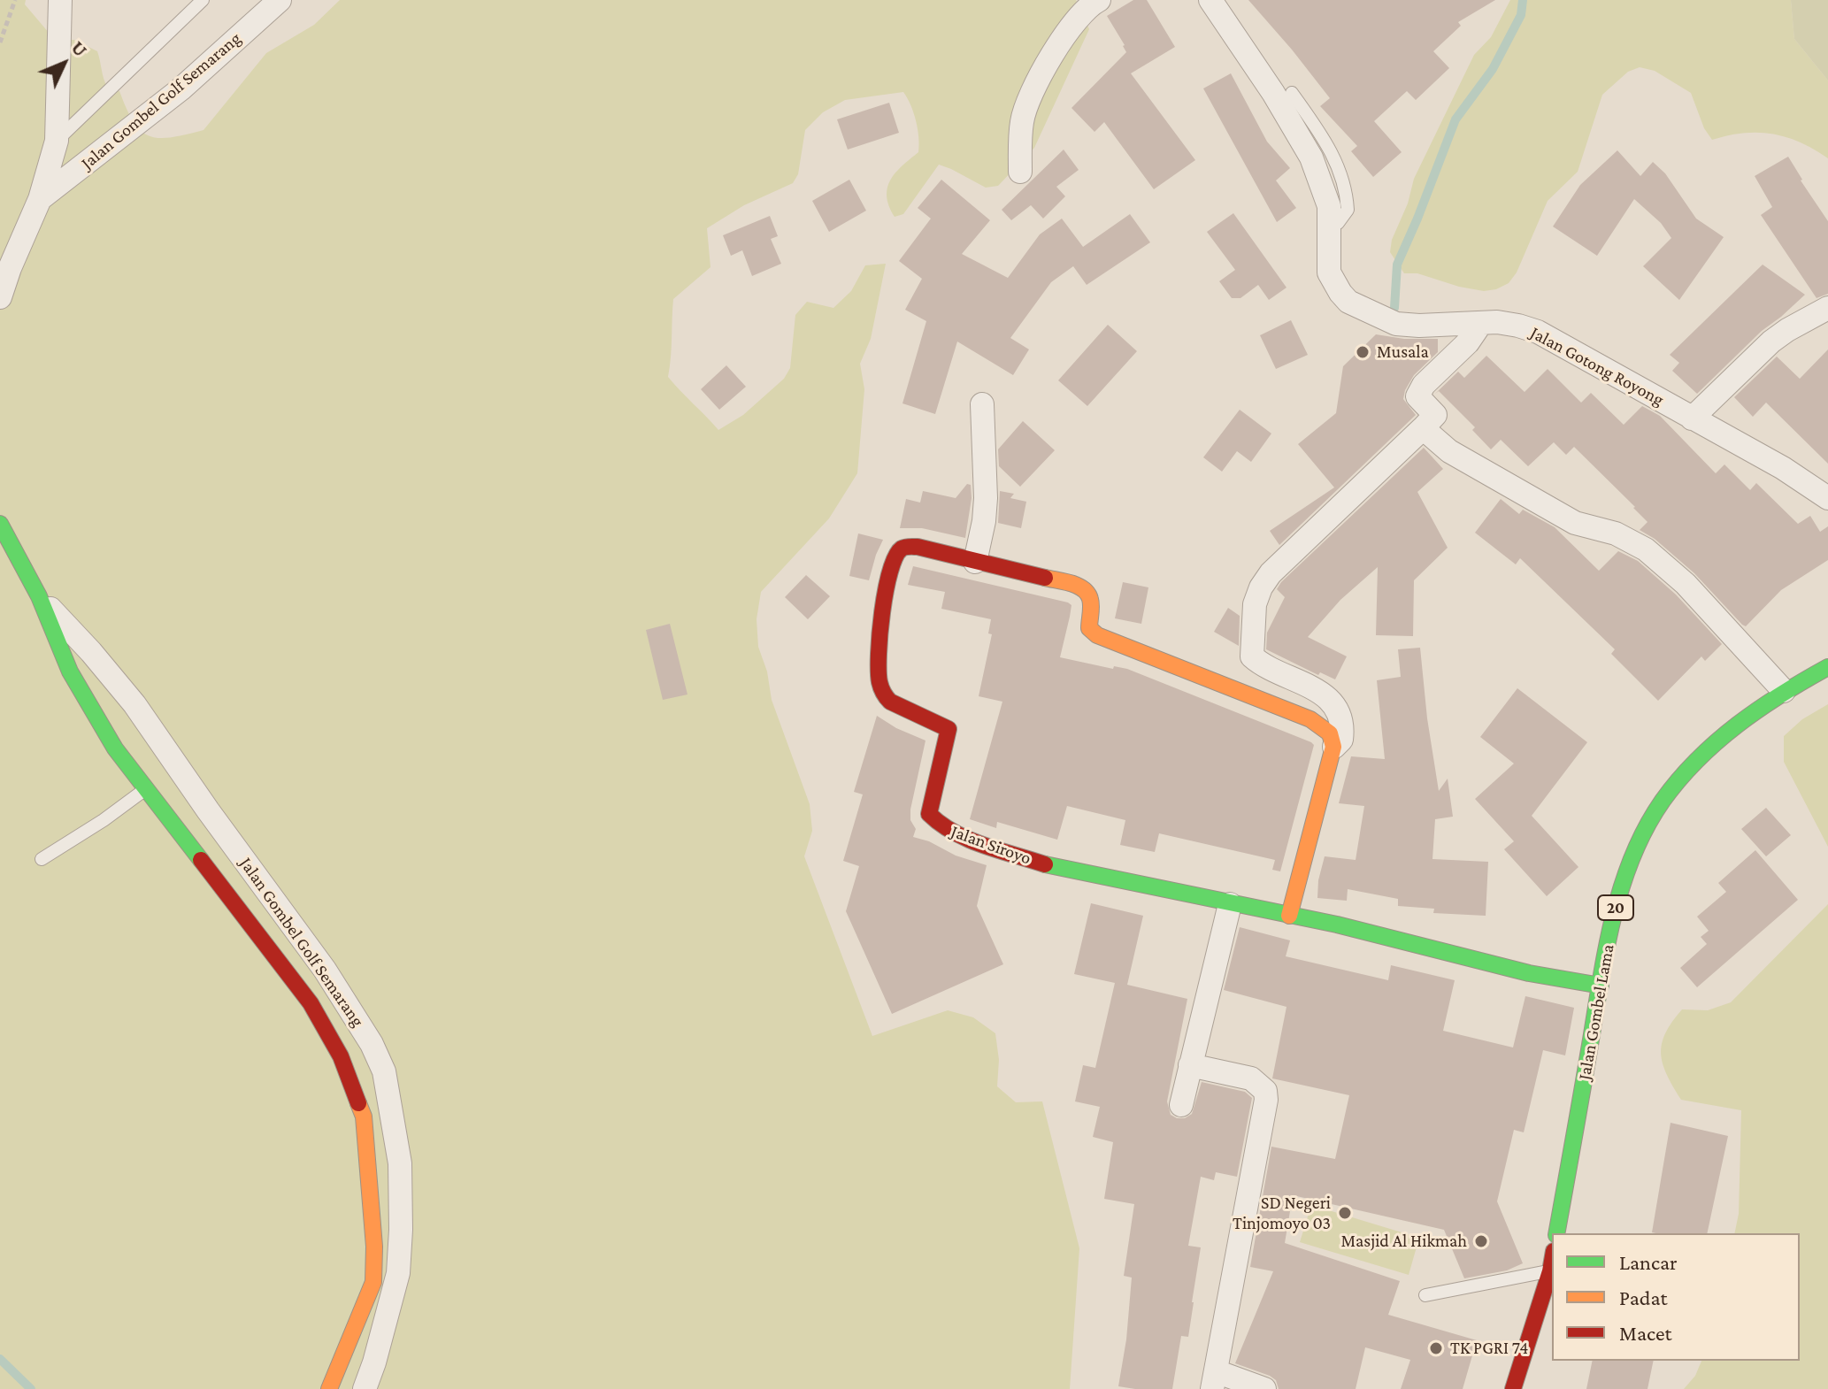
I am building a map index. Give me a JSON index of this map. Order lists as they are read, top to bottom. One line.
{"streets":{"main road":["Jalan Gombel Golf Semarang","Jalan Siroyo","20","Jalan Gombel Lama"],"street":["Jalan Gotong Royong"]},"crossings":[["Jalan Siroyo","Jalan Gombel Lama"]],"places":["Musala","SD Negeri Tinjomoyo 03","Masjid Al Hikmah","TK PGRI 74"],"legend":["Lancar","Padat","Macet"],"north":"top right"}
